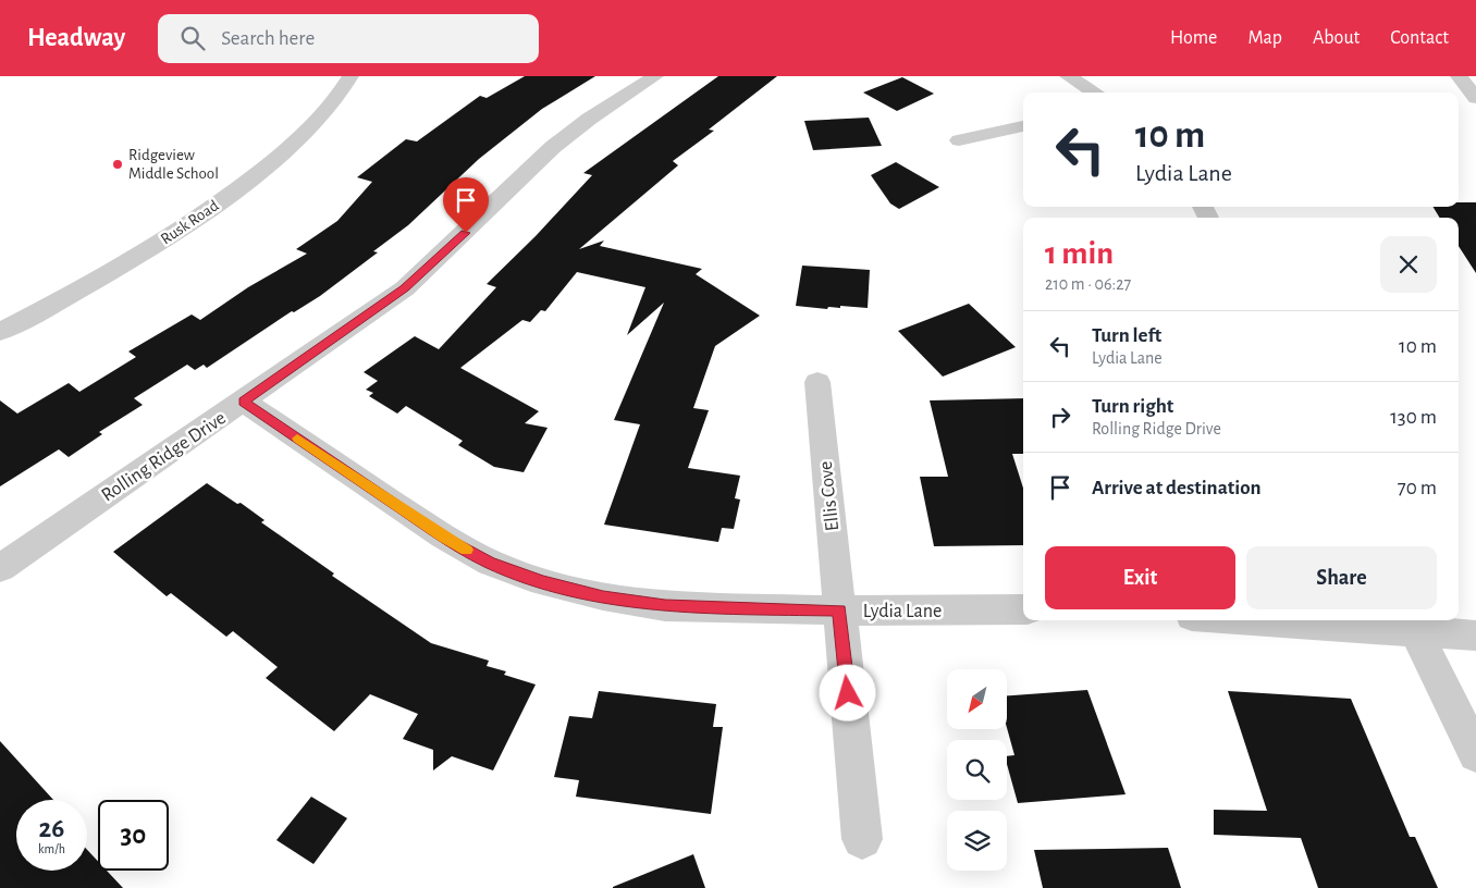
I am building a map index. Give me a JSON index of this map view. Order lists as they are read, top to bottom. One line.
{"streets":{"street":["Rusk Road","Rolling Ridge Drive","Ellis Cove","Lydia Lane"]},"crossings":[["Rolling Ridge Drive","Lydia Lane"],["Ellis Cove","Lydia Lane"]],"places":["Ridgeview Middle School"],"north":"bottom left","page":{"header":"Headway","search":"Search here","nav":["Home","Map","About","Contact"],"turn":["10 m","Lydia Lane"],"heading":["1 min","210 m · 06:27"],"list":[{"name":"Turn left","note":"Lydia Lane","value":"10 m"},{"name":"Turn right","note":"Rolling Ridge Drive","value":"130 m"},{"name":"Arrive at destination","value":"70 m"}],"buttons":["Exit","Share"],"speed":"26 km/h","limit":"30"}}
